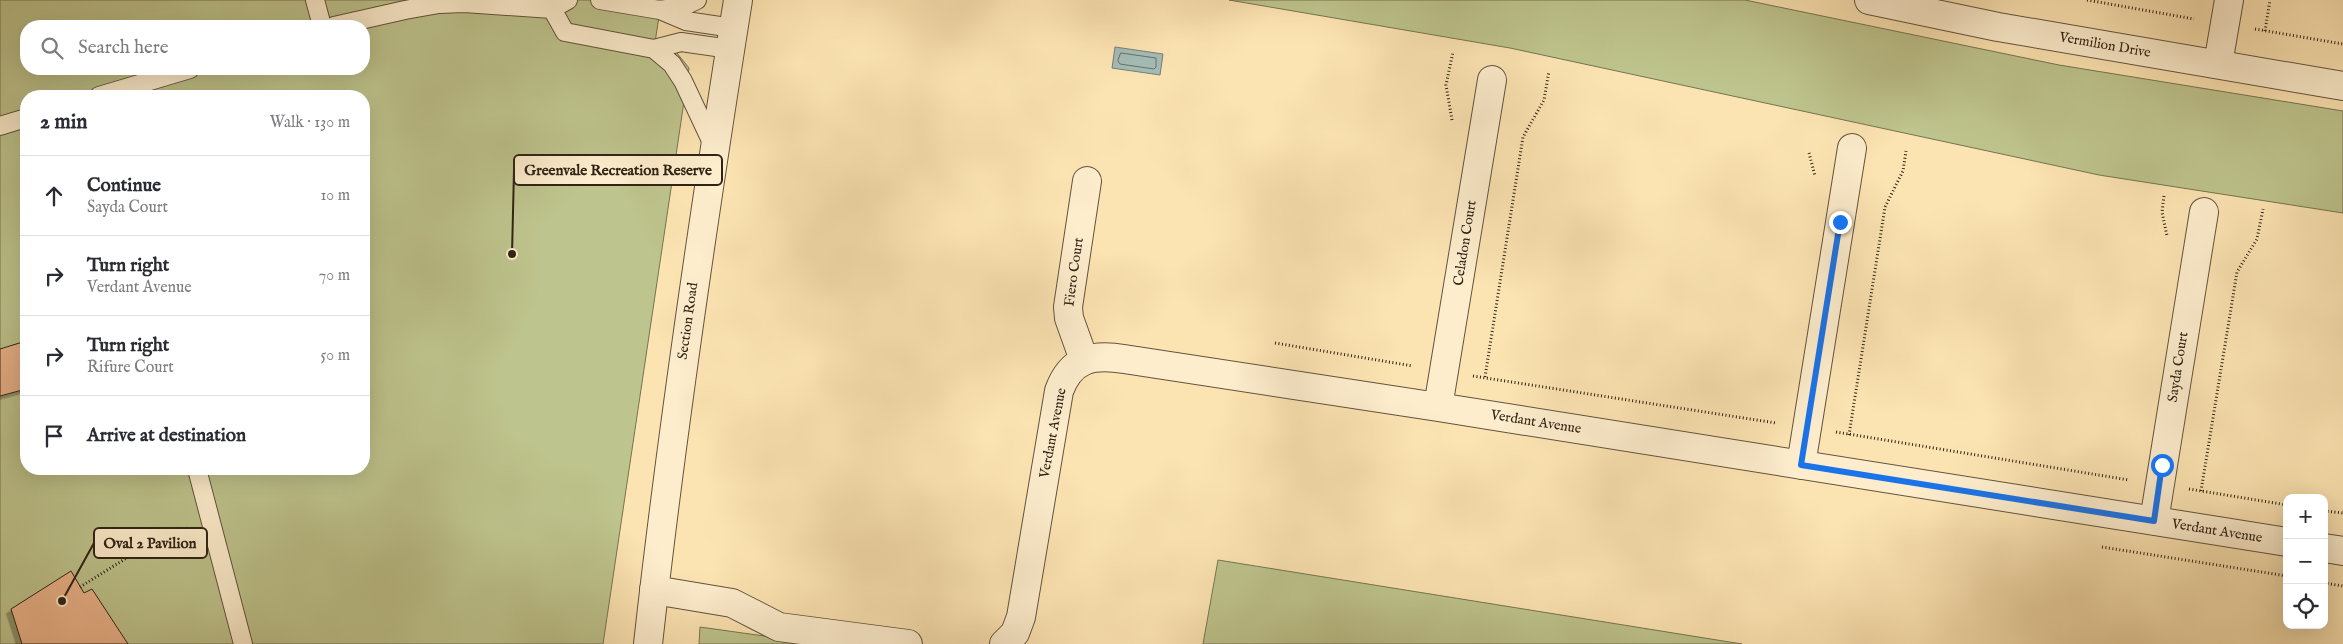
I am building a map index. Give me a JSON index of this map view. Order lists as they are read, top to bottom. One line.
{"streets":{"street":["Vermilion Drive","Celadon Court","Fiero Court","Section Road","Sayda Court","Verdant Avenue"]},"crossings":[["Celadon Court","Verdant Avenue"],["Fiero Court","Verdant Avenue"],["Sayda Court","Verdant Avenue"]],"places":["Greenvale Recreation Reserve","Oval 2 Pavilion"],"page":{"search":"Search here","heading":["2 min","Walk · 130 m"],"list":[["Continue","Sayda Court","10 m"],["Turn right","Verdant Avenue","70 m"],["Turn right","Rifure Court","50 m"],"Arrive at destination"],"map_buttons":["+","−"]}}
